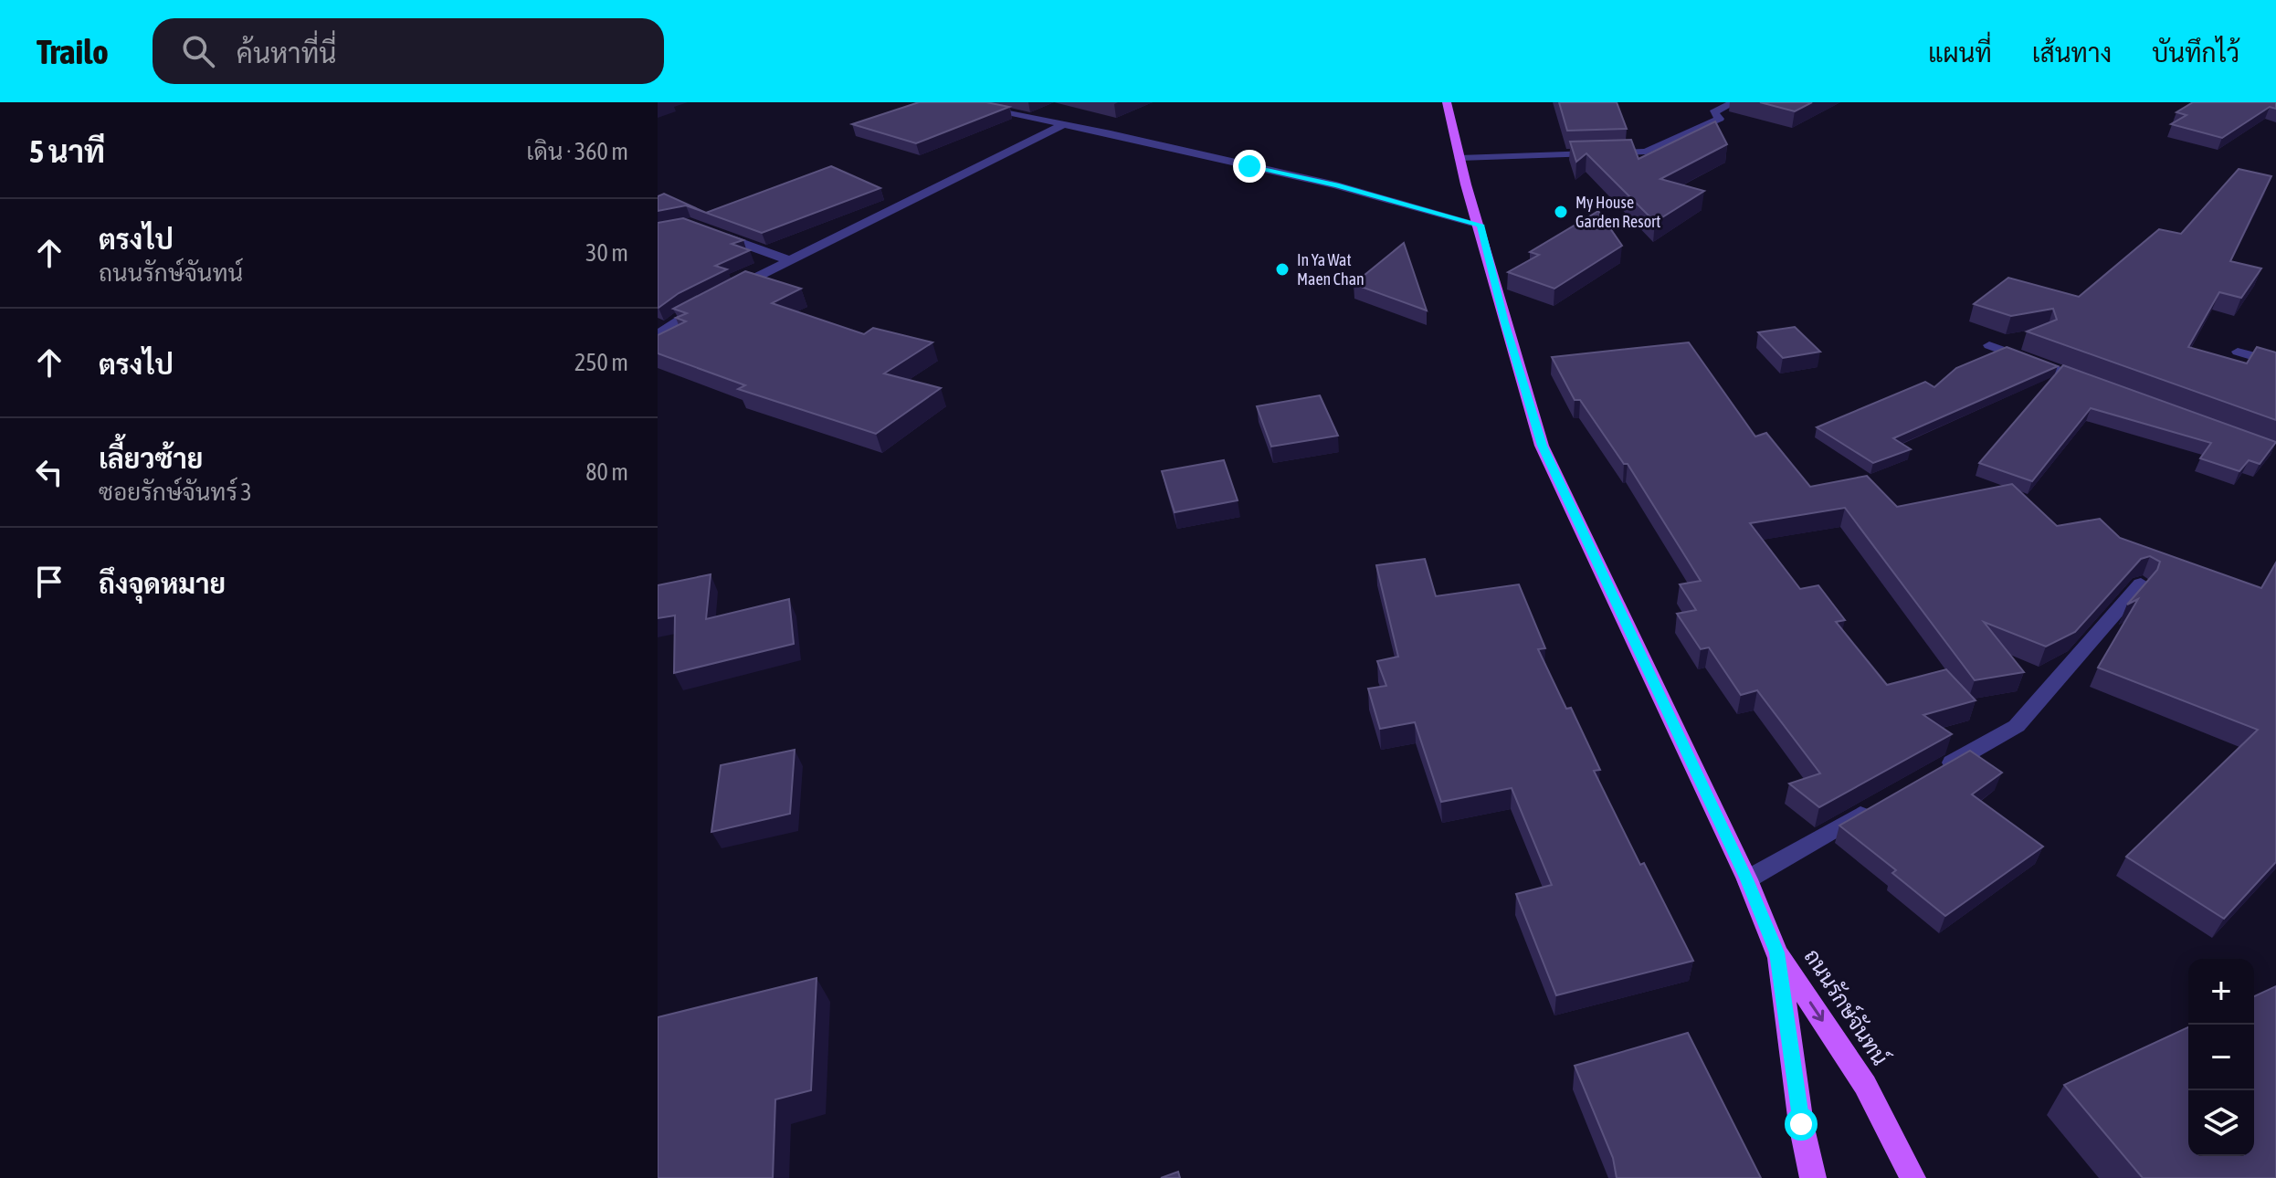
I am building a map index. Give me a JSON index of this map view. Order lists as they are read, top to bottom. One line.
{"streets":{"main road":["ถนนรักษ์จันทน์"]},"places":["My House Garden Resort","In Ya Wat Maen Chan"],"page":{"header":"Trailo","search":"ค้นหาที่นี่","nav":["แผนที่","เส้นทาง","บันทึกไว้"],"heading":["5 นาที","เดิน · 360 m"],"list":[["ตรงไป","ถนนรักษ์จันทน์","30 m"],["ตรงไป","250 m"],["เลี้ยวซ้าย","ซอยรักษ์จันทร์ 3","80 m"],"ถึงจุดหมาย"],"map_buttons":["+","−"]}}
